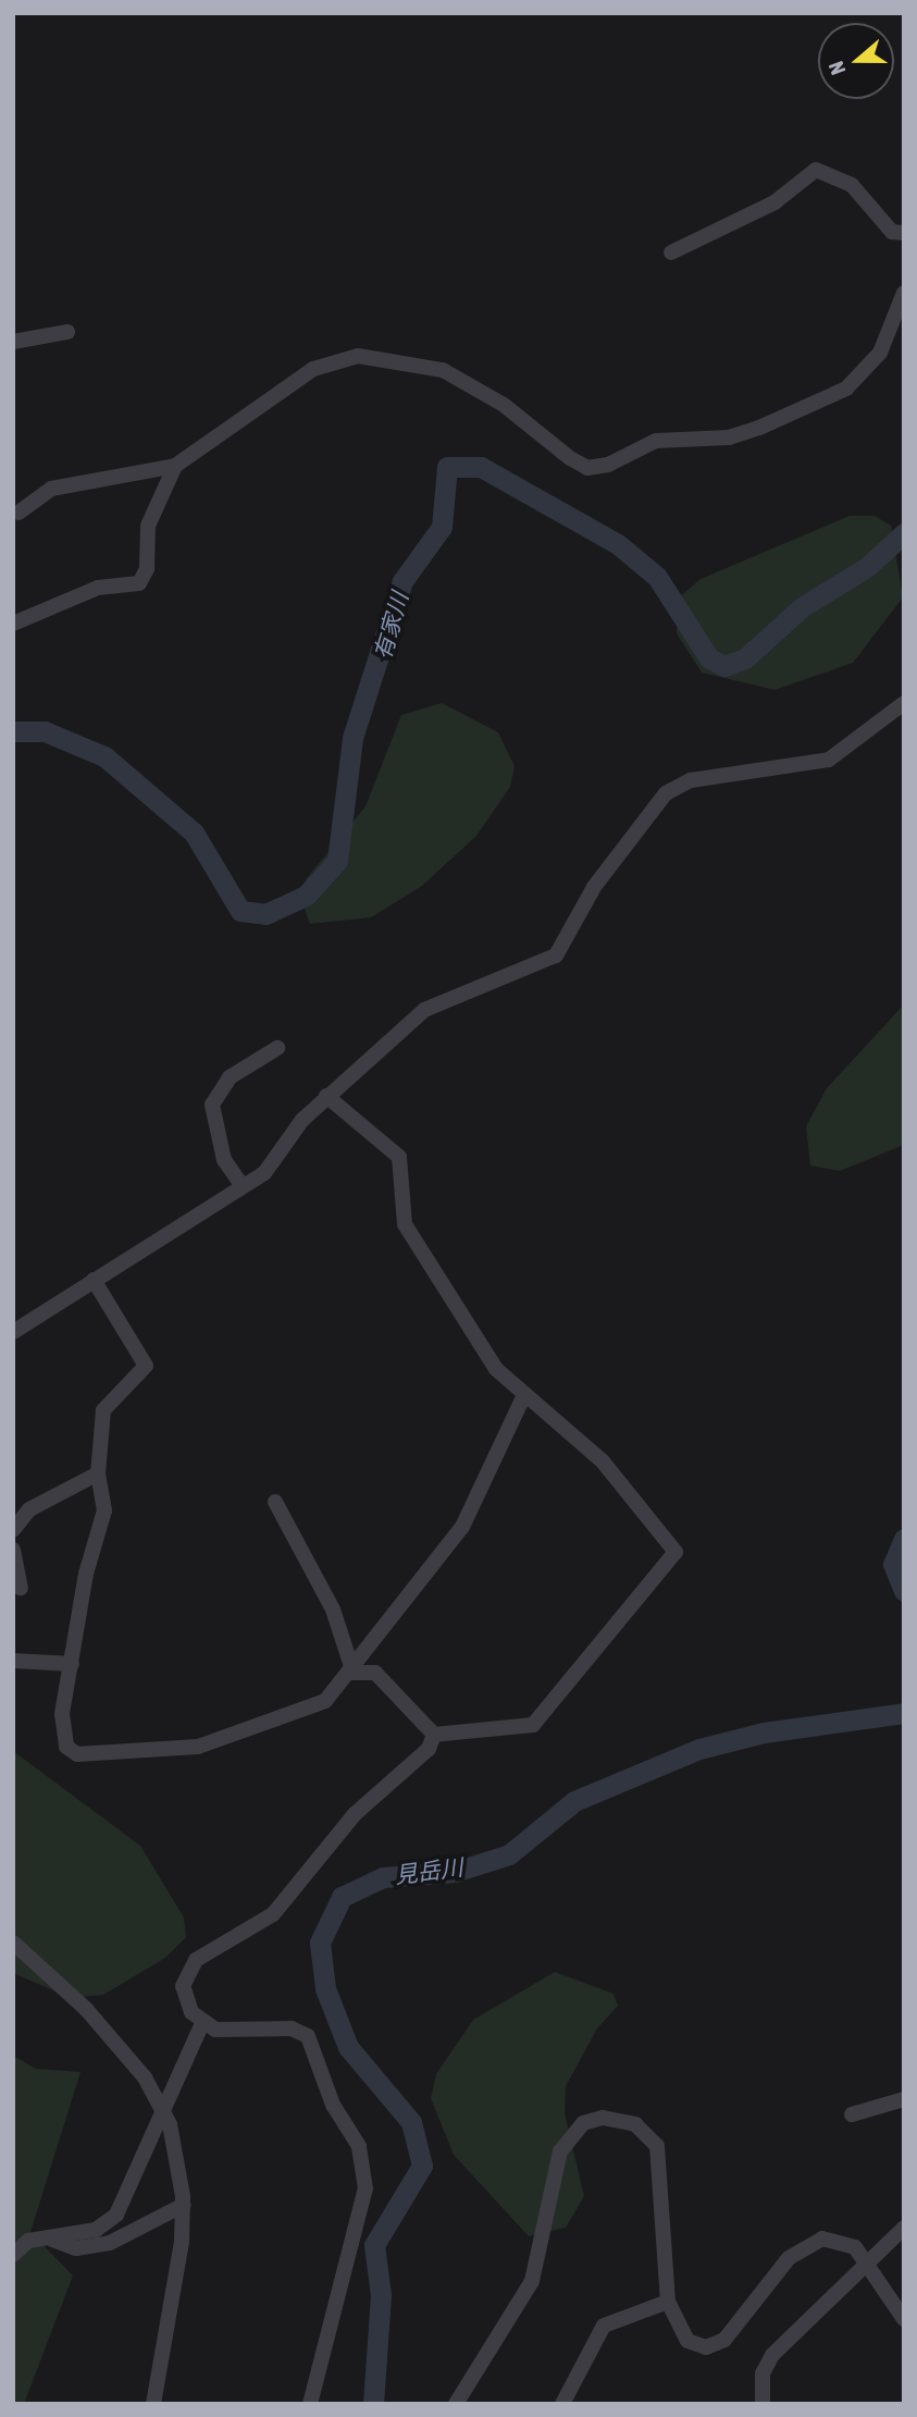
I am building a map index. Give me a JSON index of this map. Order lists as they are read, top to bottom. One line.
{"water":["有家川","見岳川"],"north":"left"}
